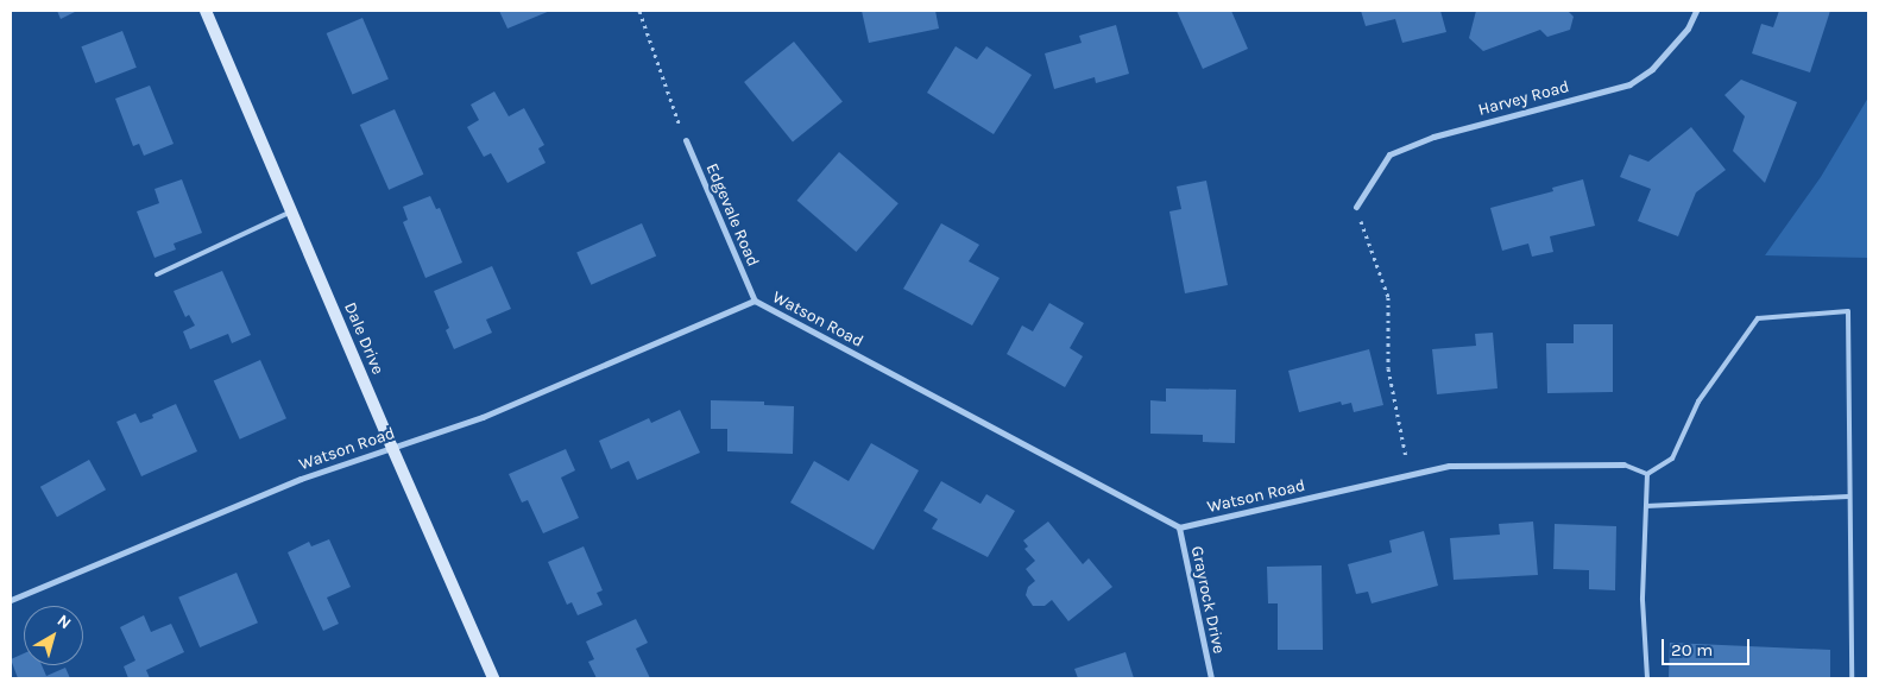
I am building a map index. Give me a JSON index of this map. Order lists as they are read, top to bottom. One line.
{"streets":{"street":["Harvey Road","Edgevale Road","Watson Road","Dale Drive","Grayrock Drive"]},"crossings":[["Edgevale Road","Watson Road"],["Watson Road","Dale Drive"],["Watson Road","Grayrock Drive"]],"scale_bar":"20 m","north":"top right"}
